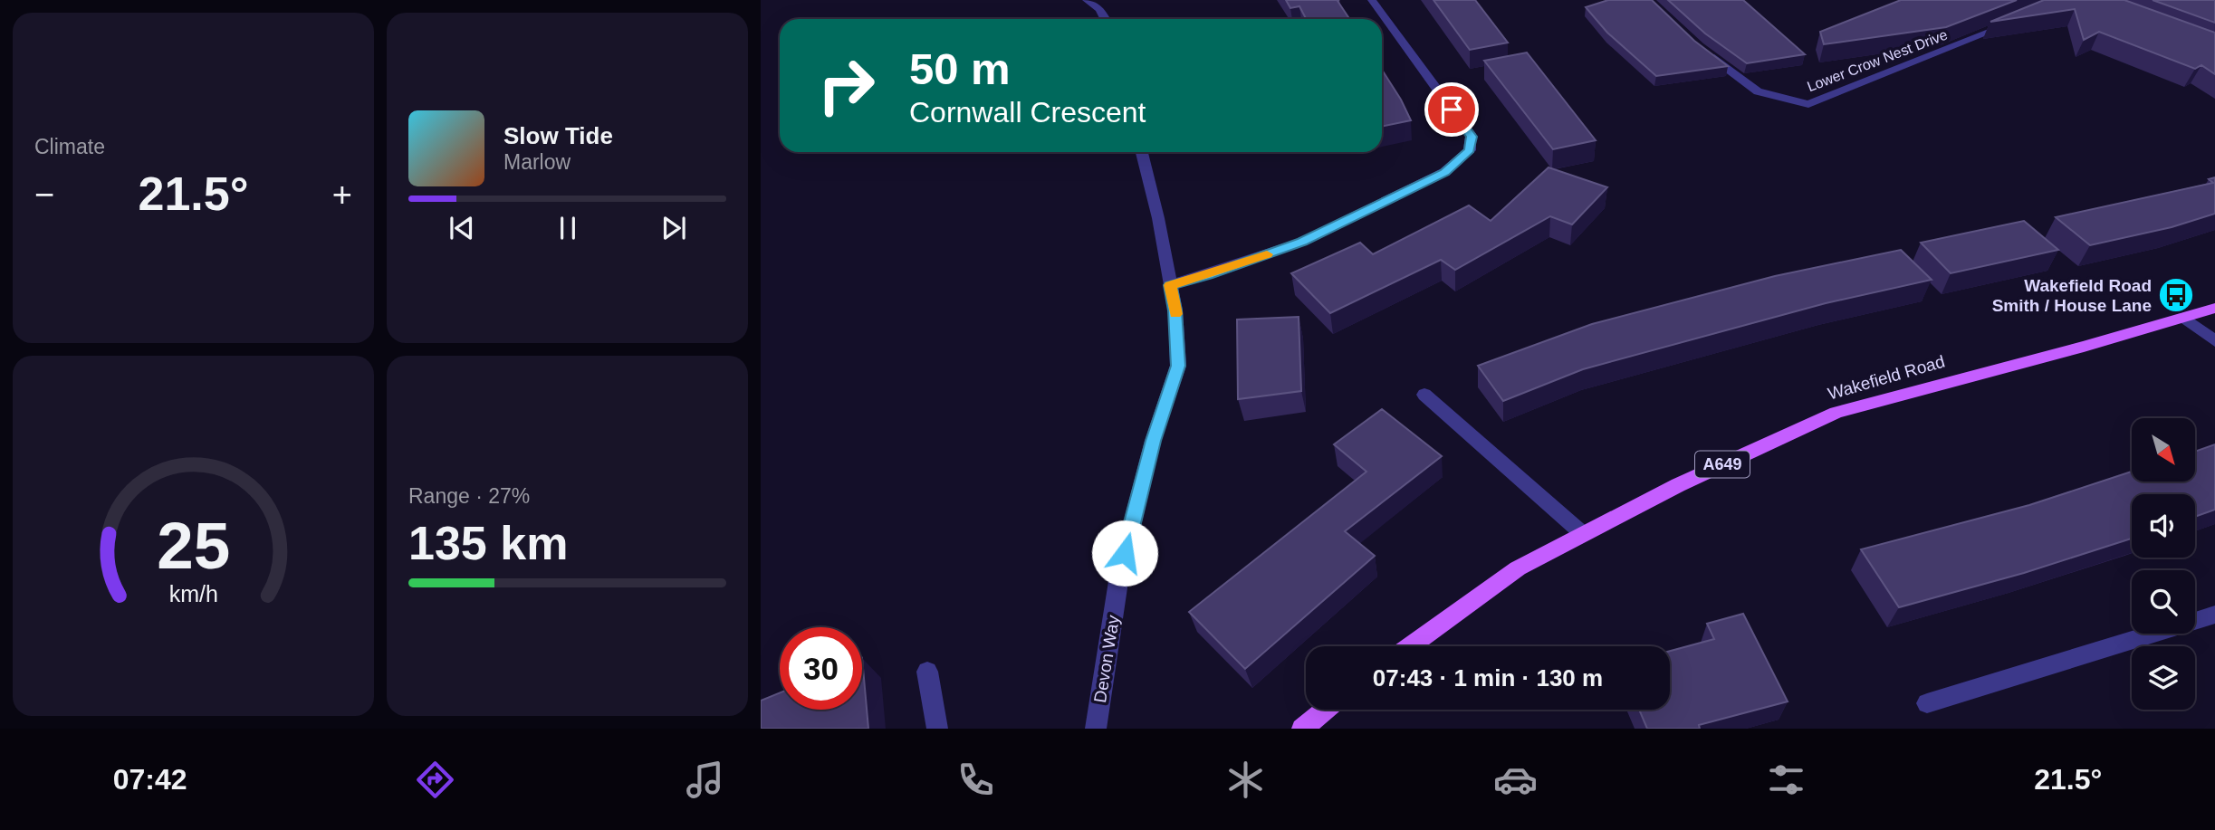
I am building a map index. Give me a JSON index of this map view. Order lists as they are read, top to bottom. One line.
{"streets":{"main road":["Wakefield Road","A649"],"street":["Lower Crow Nest Drive","Devon Way"]},"places":{"bus stop":["Wakefield Road Smith / House Lane"]},"north":"bottom right","page":{"tile":["Climate",["Range · 27%","135 km"]],"turn":["50 m","Cornwall Crescent"],"song":["Slow Tide","Marlow"],"heat":["−","21.5°","+"],"limit":"30","trip":"07:43 · 1 min · 130 m","tabs":["07:42","21.5°"],"gauge":["25","km/h"]}}
